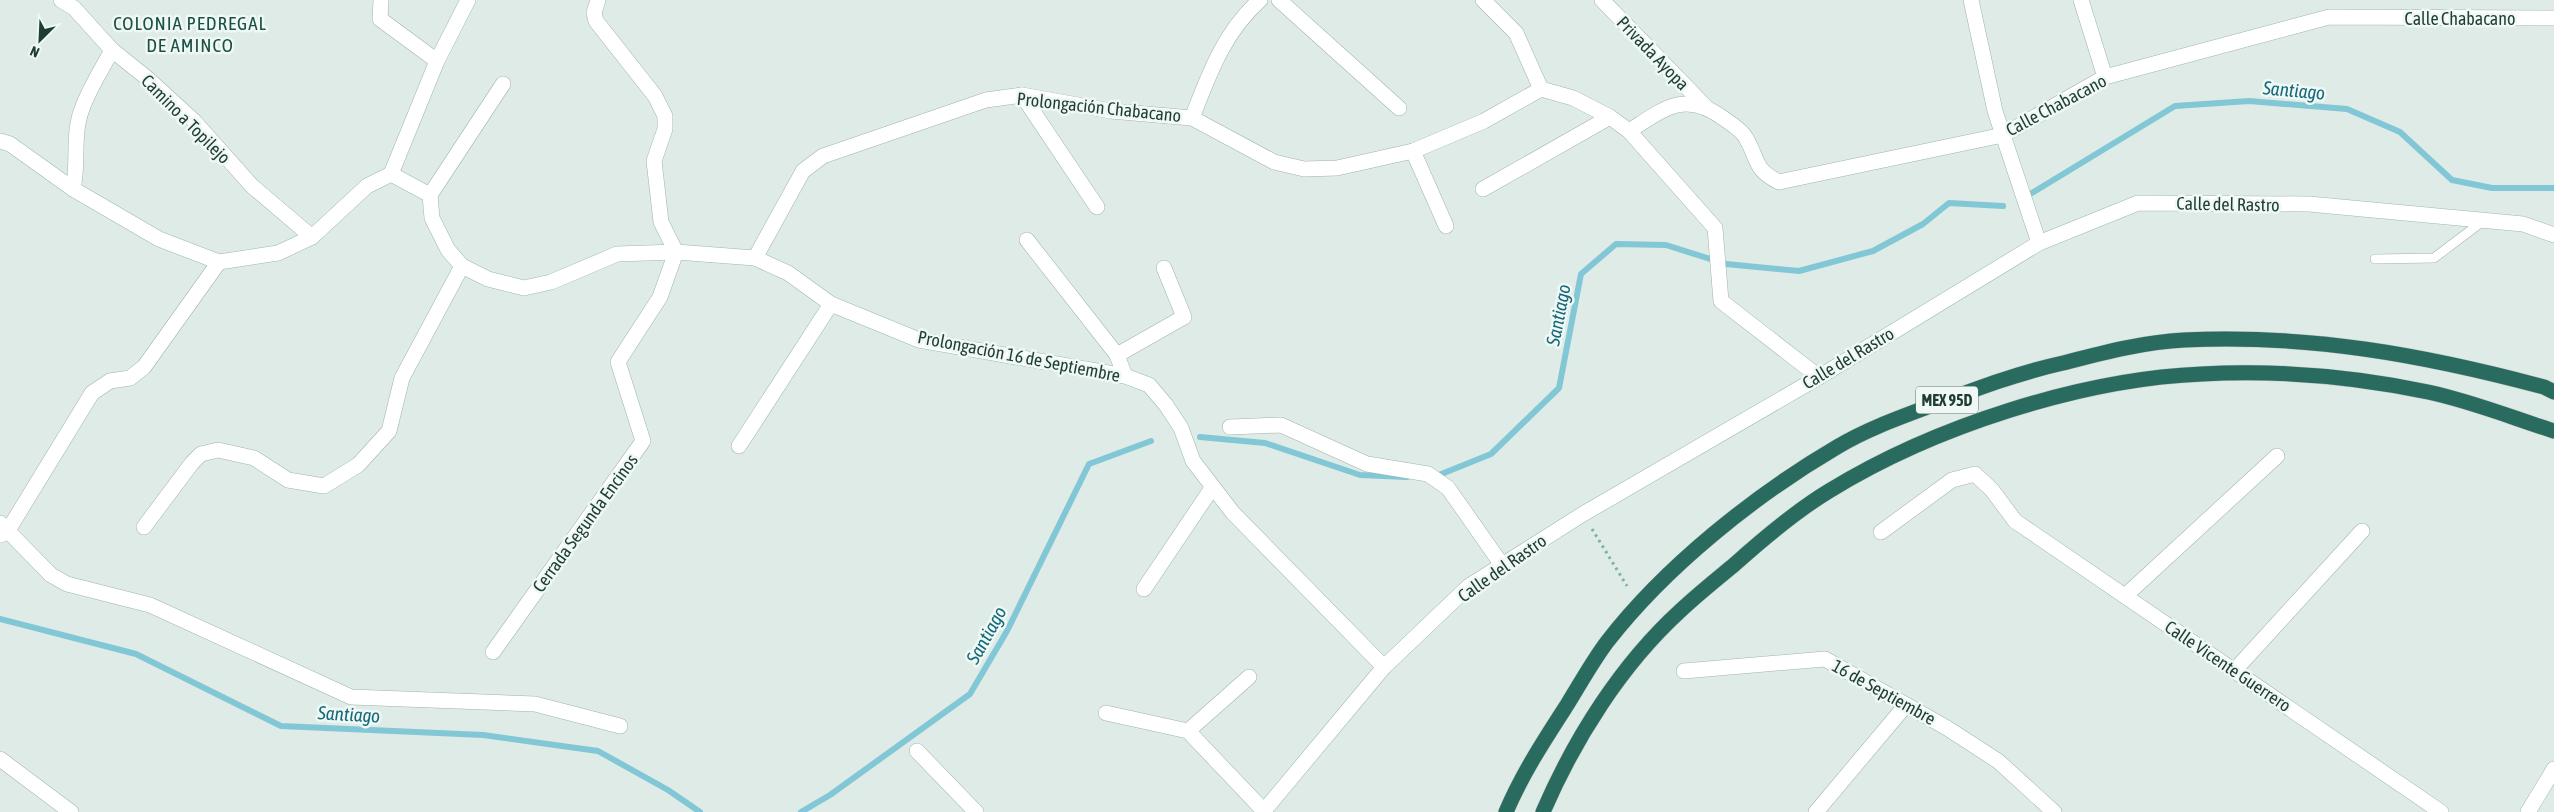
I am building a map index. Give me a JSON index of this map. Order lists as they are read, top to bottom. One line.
{"streets":{"highway":["MEX 95D"],"street":["Calle Chabacano","Privada Ayopa","Prolongación Chabacano","Camino a Topilejo","Calle del Rastro","Prolongación 16 de Septiembre","Cerrada Segunda Encinos","Calle Vicente Guerrero","16 de Septiembre"]},"crossings":[["Calle Chabacano","Privada Ayopa"],["Prolongación Chabacano","Prolongación 16 de Septiembre"],["Calle del Rastro","Prolongación 16 de Septiembre"],["Prolongación 16 de Septiembre","Cerrada Segunda Encinos"]],"districts":["COLONIA PEDREGAL DE AMINCO"],"water":["Santiago"],"north":"bottom left"}
